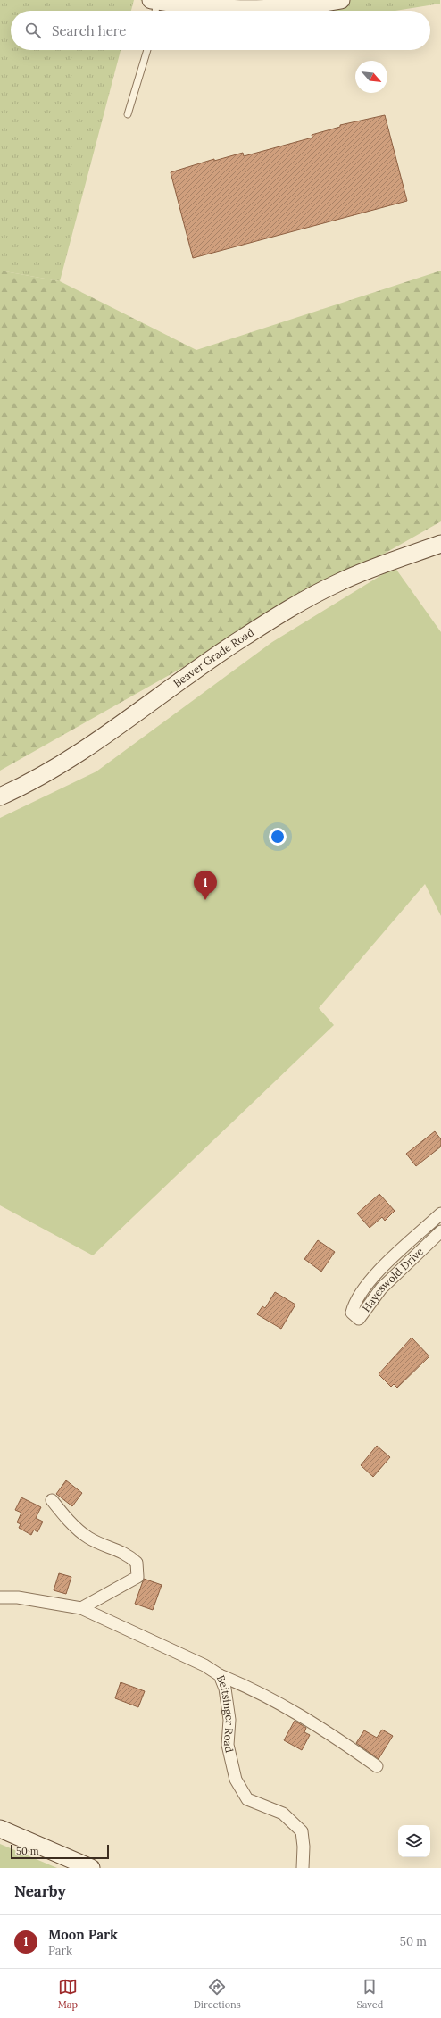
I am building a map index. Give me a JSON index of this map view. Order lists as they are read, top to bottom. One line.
{"streets":{"main road":["Beaver Grade Road"],"street":["Hayeswold Drive","Beitsinger Road"]},"scale_bar":"50 m","north":"bottom right","page":{"search":"Search here","pins":"1","scale":"50 m","heading":"Nearby","list":[{"mark":"1","name":"Moon Park","note":"Park","value":"50 m"}],"nav":["Map","Directions","Saved"]}}
